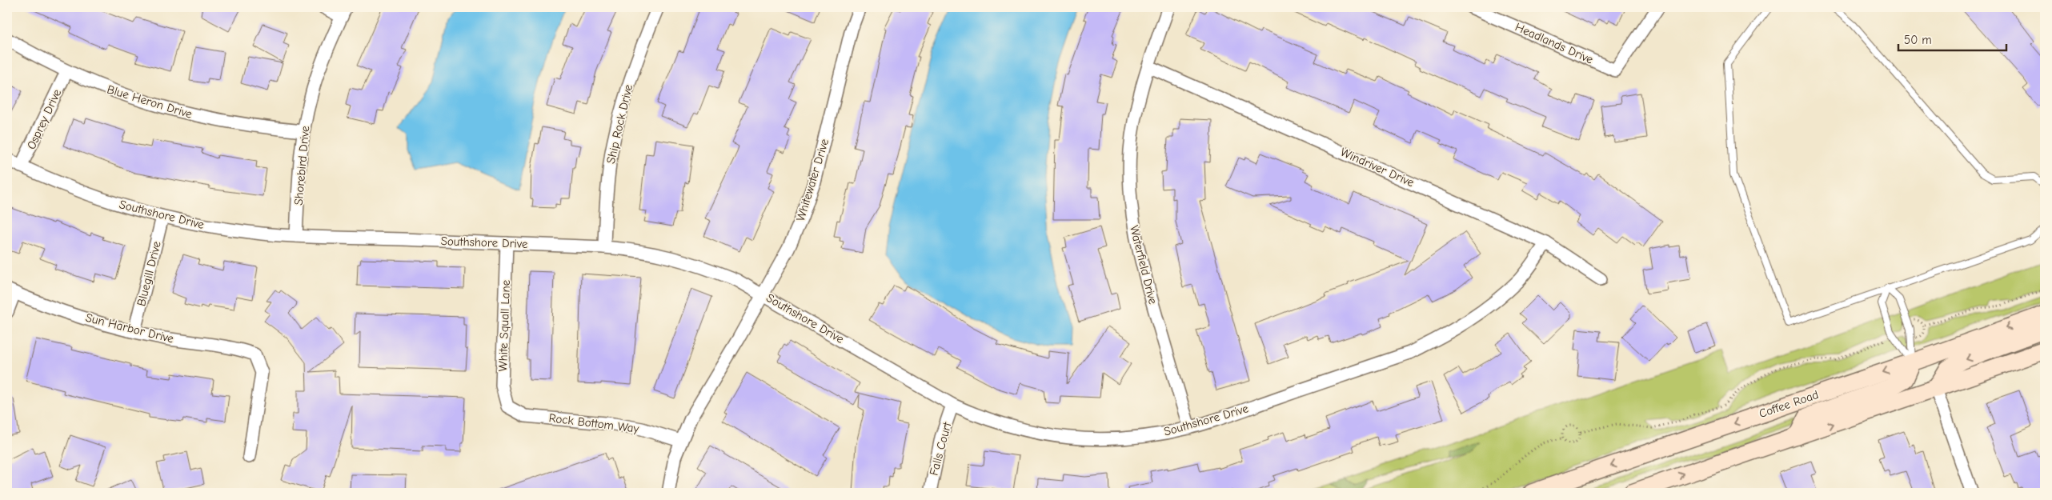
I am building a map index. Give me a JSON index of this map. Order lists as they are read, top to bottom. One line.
{"streets":{"main road":["Coffee Road"],"street":["Headlands Drive","Blue Heron Drive","Osprey Drive","Ship Rock Drive","Shorebird Drive","Windriver Drive","Whitewater Drive","Southshore Drive","Waterfield Drive","Bluegill Drive","White Squall Lane","Sun Harbor Drive","Rock Bottom Way","Falls Court"]},"crossings":[["Blue Heron Drive","Osprey Drive"],["Blue Heron Drive","Shorebird Drive"],["Osprey Drive","Southshore Drive"],["Ship Rock Drive","Southshore Drive"],["Shorebird Drive","Southshore Drive"],["Windriver Drive","Southshore Drive"],["Windriver Drive","Waterfield Drive"],["Whitewater Drive","Southshore Drive"],["Whitewater Drive","Rock Bottom Way"],["Southshore Drive","Waterfield Drive"],["Southshore Drive","Bluegill Drive"],["Southshore Drive","White Squall Lane"],["Southshore Drive","Falls Court"],["Bluegill Drive","Sun Harbor Drive"],["White Squall Lane","Rock Bottom Way"]],"scale_bar":"50 m"}
